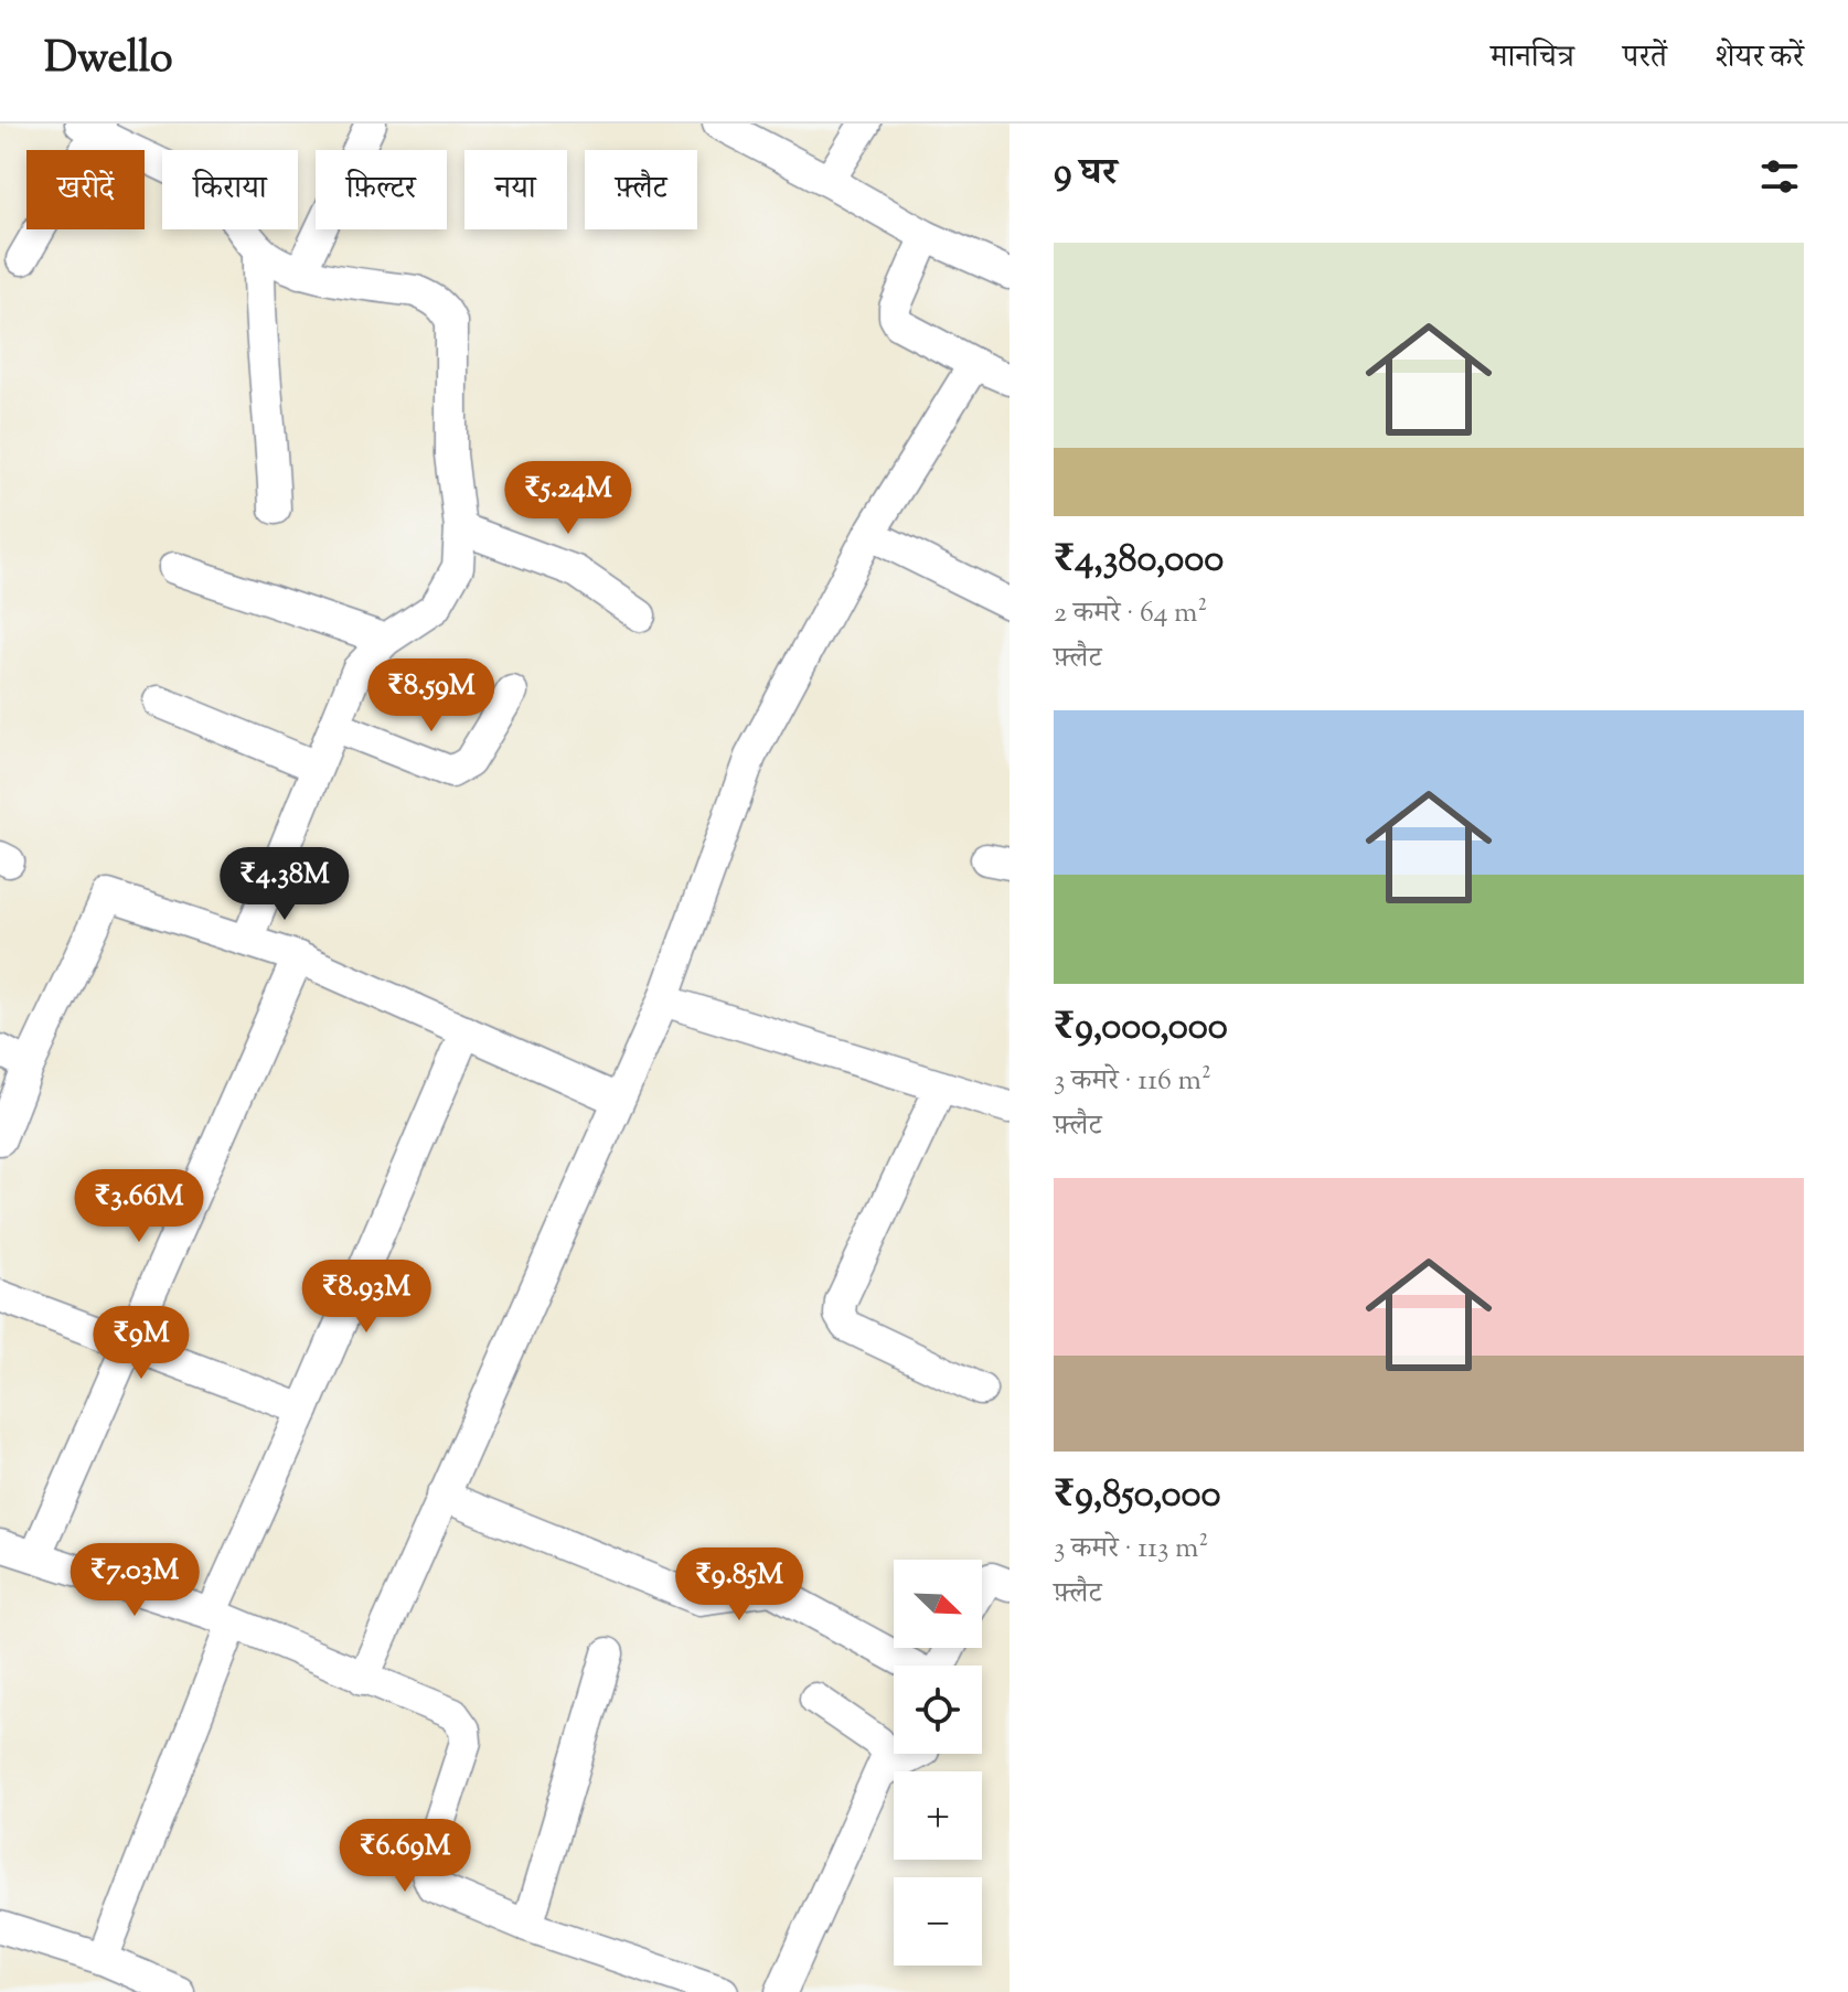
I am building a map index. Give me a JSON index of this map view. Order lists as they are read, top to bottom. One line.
{"north":"bottom right","page":{"header":"Dwello","nav":["मानचित्र","परतें","शेयर करें"],"heading":"9 घर","chip":["खरीदें","किराया","फ़िल्टर","नया","फ़्लैट"],"list":[{"name":"₹4,380,000","note":"2 कमरे · 64 m² · फ़्लैट"},{"name":"₹9,000,000","note":"3 कमरे · 116 m² · फ़्लैट"},{"name":"₹9,850,000","note":"3 कमरे · 113 m² · फ़्लैट"}],"price":["₹5.24M","₹8.59M","₹4.38M","₹3.66M","₹8.93M","₹9M","₹7.03M","₹9.85M","₹6.69M"],"map_buttons":["+","−"]}}
